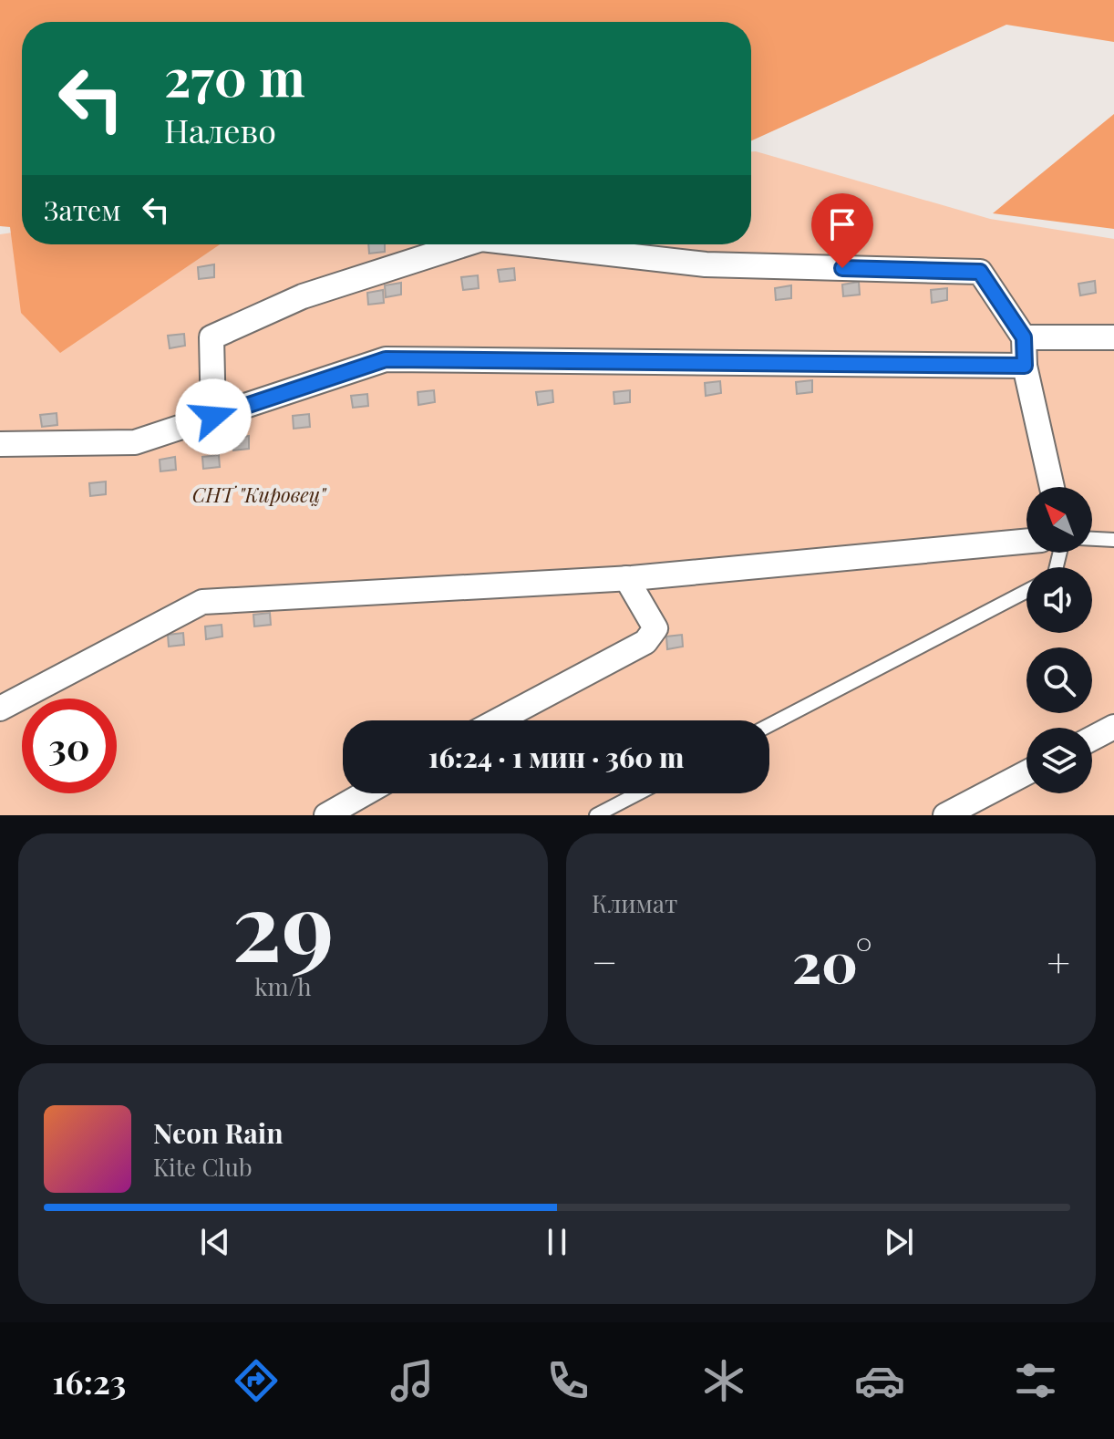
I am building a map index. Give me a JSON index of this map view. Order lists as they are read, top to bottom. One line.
{"parks":["СНТ \"Кировец\""],"north":"top left","page":{"turn":["270 m","Налево"],"then":"Затем","limit":"30","trip":"16:24 · 1 мин · 360 m","tile":[["29","km/h"],"Климат"],"heat":["−","20°","+"],"song":["Neon Rain","Kite Club"],"tabs":"16:23"}}
